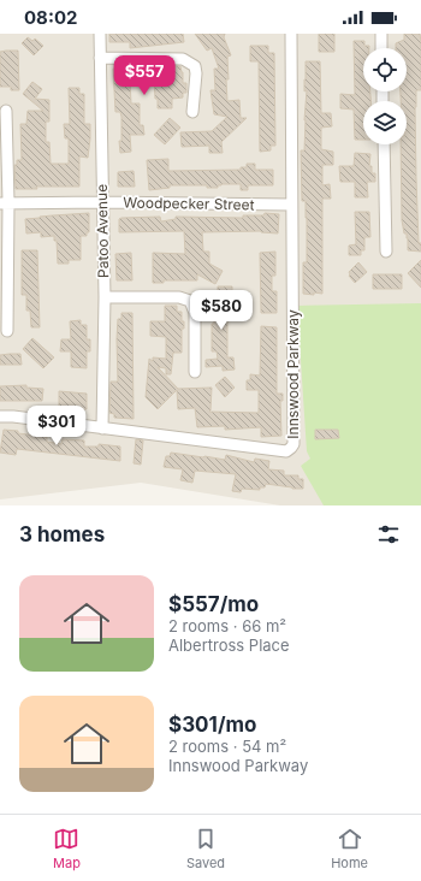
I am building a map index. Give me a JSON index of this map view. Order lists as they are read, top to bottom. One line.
{"streets":{"street":["Woodpecker Street","Patoo Avenue","Innswood Parkway"]},"crossings":[["Woodpecker Street","Patoo Avenue"],["Woodpecker Street","Innswood Parkway"],["Patoo Avenue","Innswood Parkway"]],"page":{"status":"08:02","price":["$557","$580","$301"],"heading":"3 homes","list":[{"name":"$557/mo","note":"2 rooms · 66 m² · Albertross Place"},{"name":"$301/mo","note":"2 rooms · 54 m² · Innswood Parkway"}],"tabs":["Map","Saved","Home"]}}
